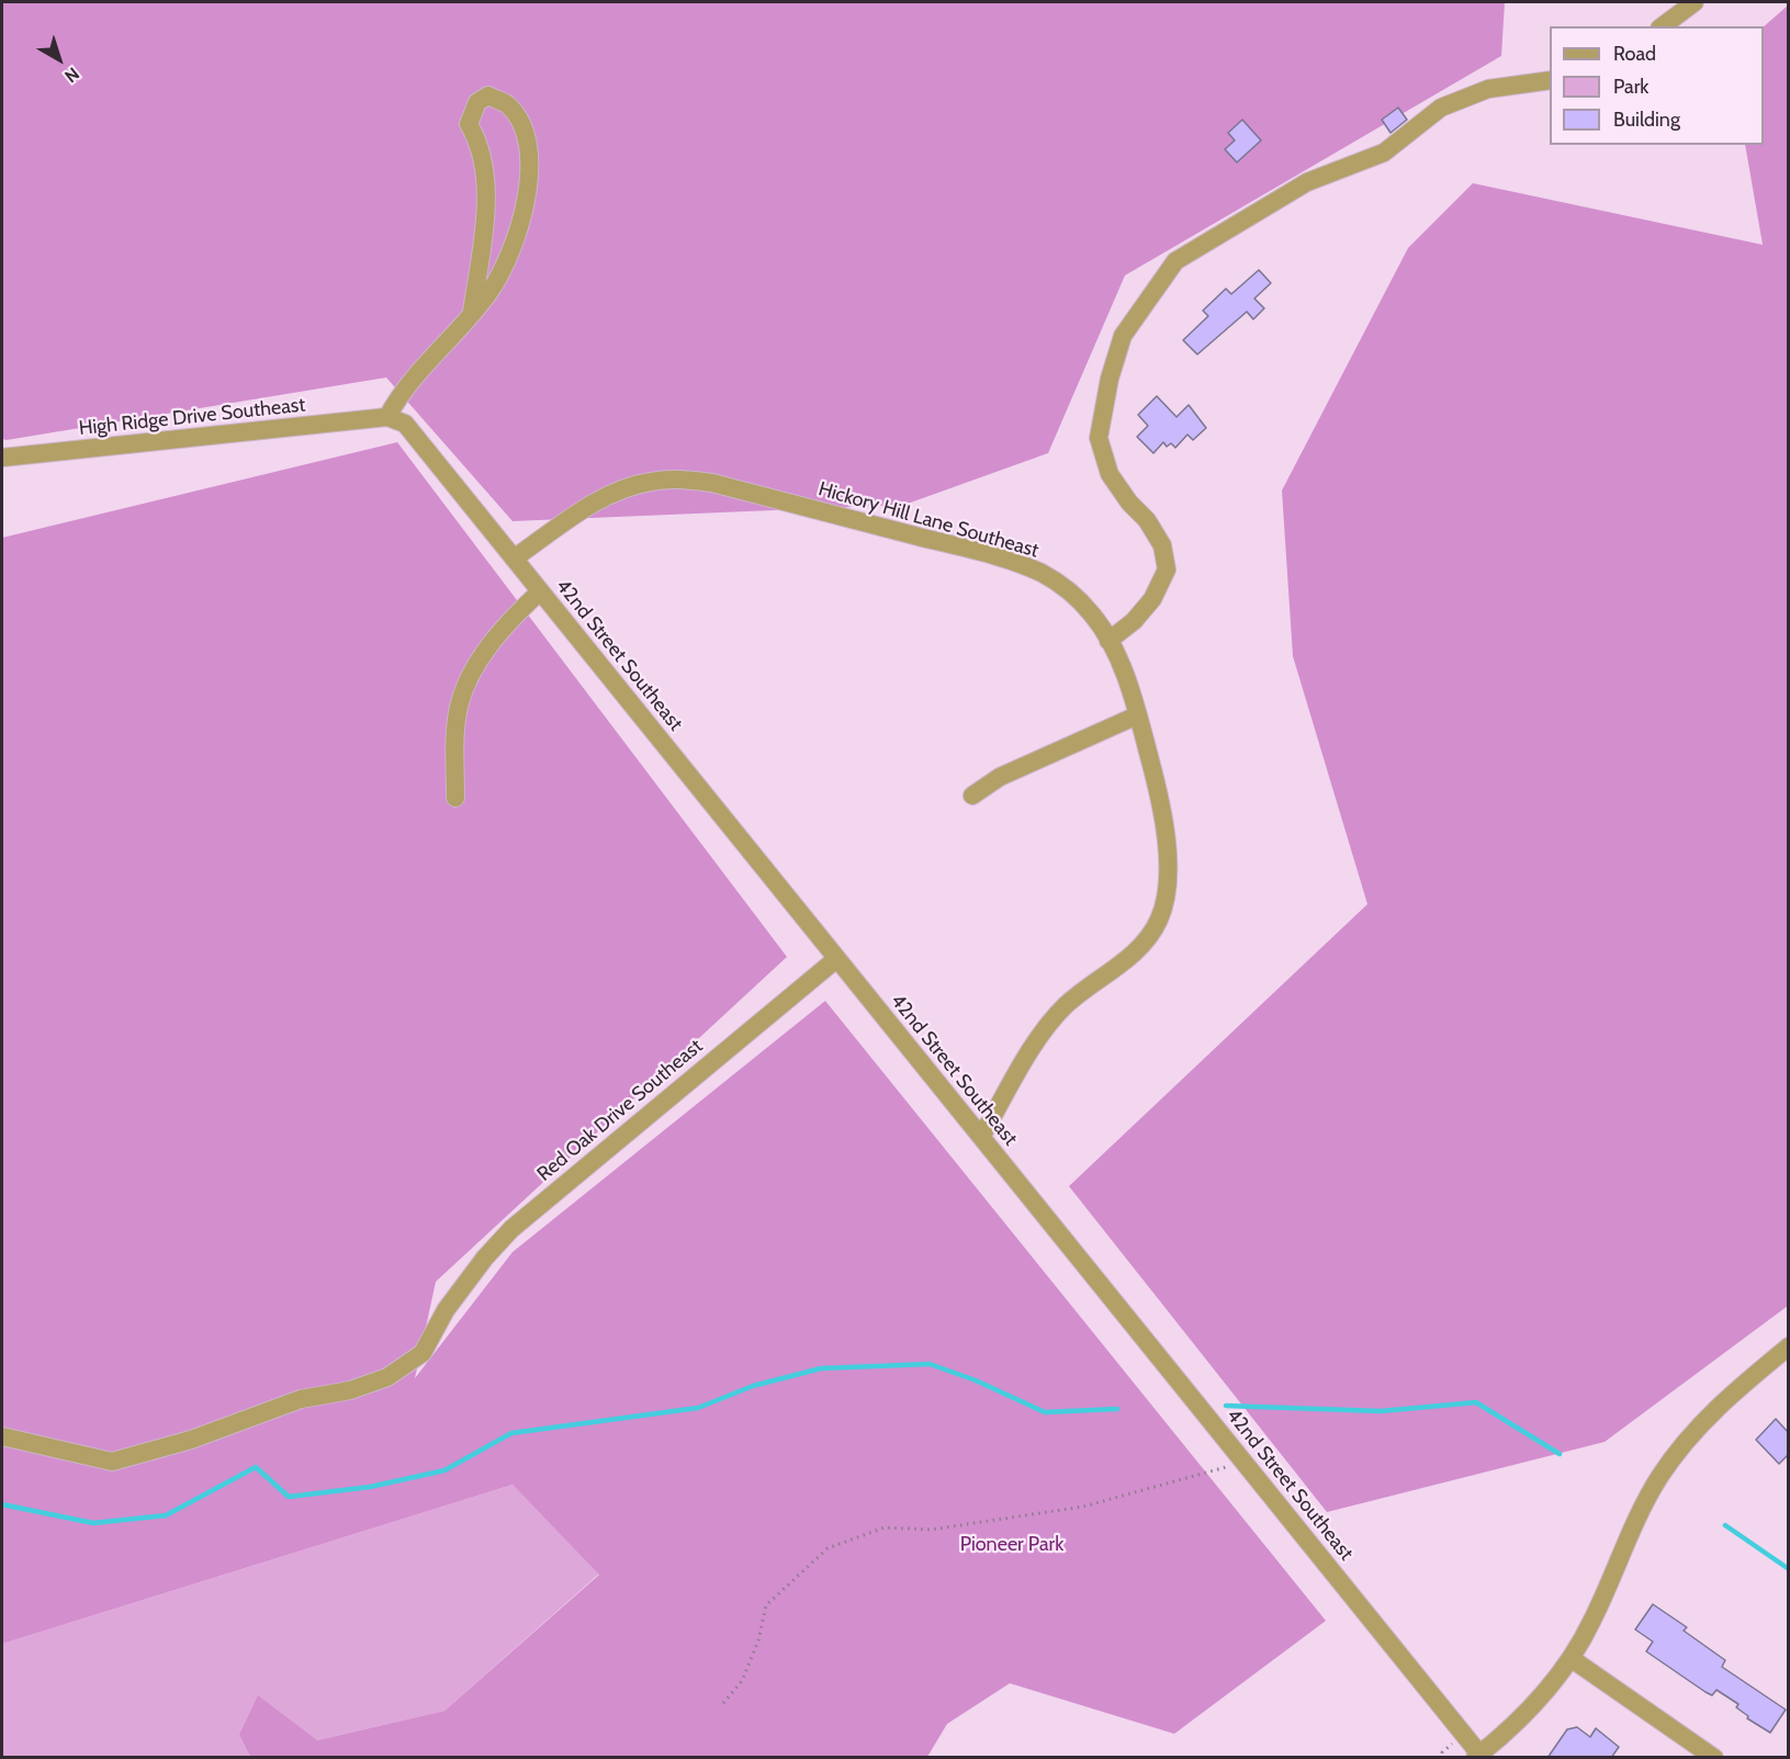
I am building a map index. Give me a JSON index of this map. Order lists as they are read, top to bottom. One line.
{"streets":{"street":["High Ridge Drive Southeast","Hickory Hill Lane Southeast","42nd Street Southeast","Red Oak Drive Southeast"]},"crossings":[["High Ridge Drive Southeast","42nd Street Southeast"],["Hickory Hill Lane Southeast","42nd Street Southeast"],["42nd Street Southeast","Red Oak Drive Southeast"]],"parks":["Pioneer Park"],"legend":["Road","Park","Building"],"north":"bottom right"}
